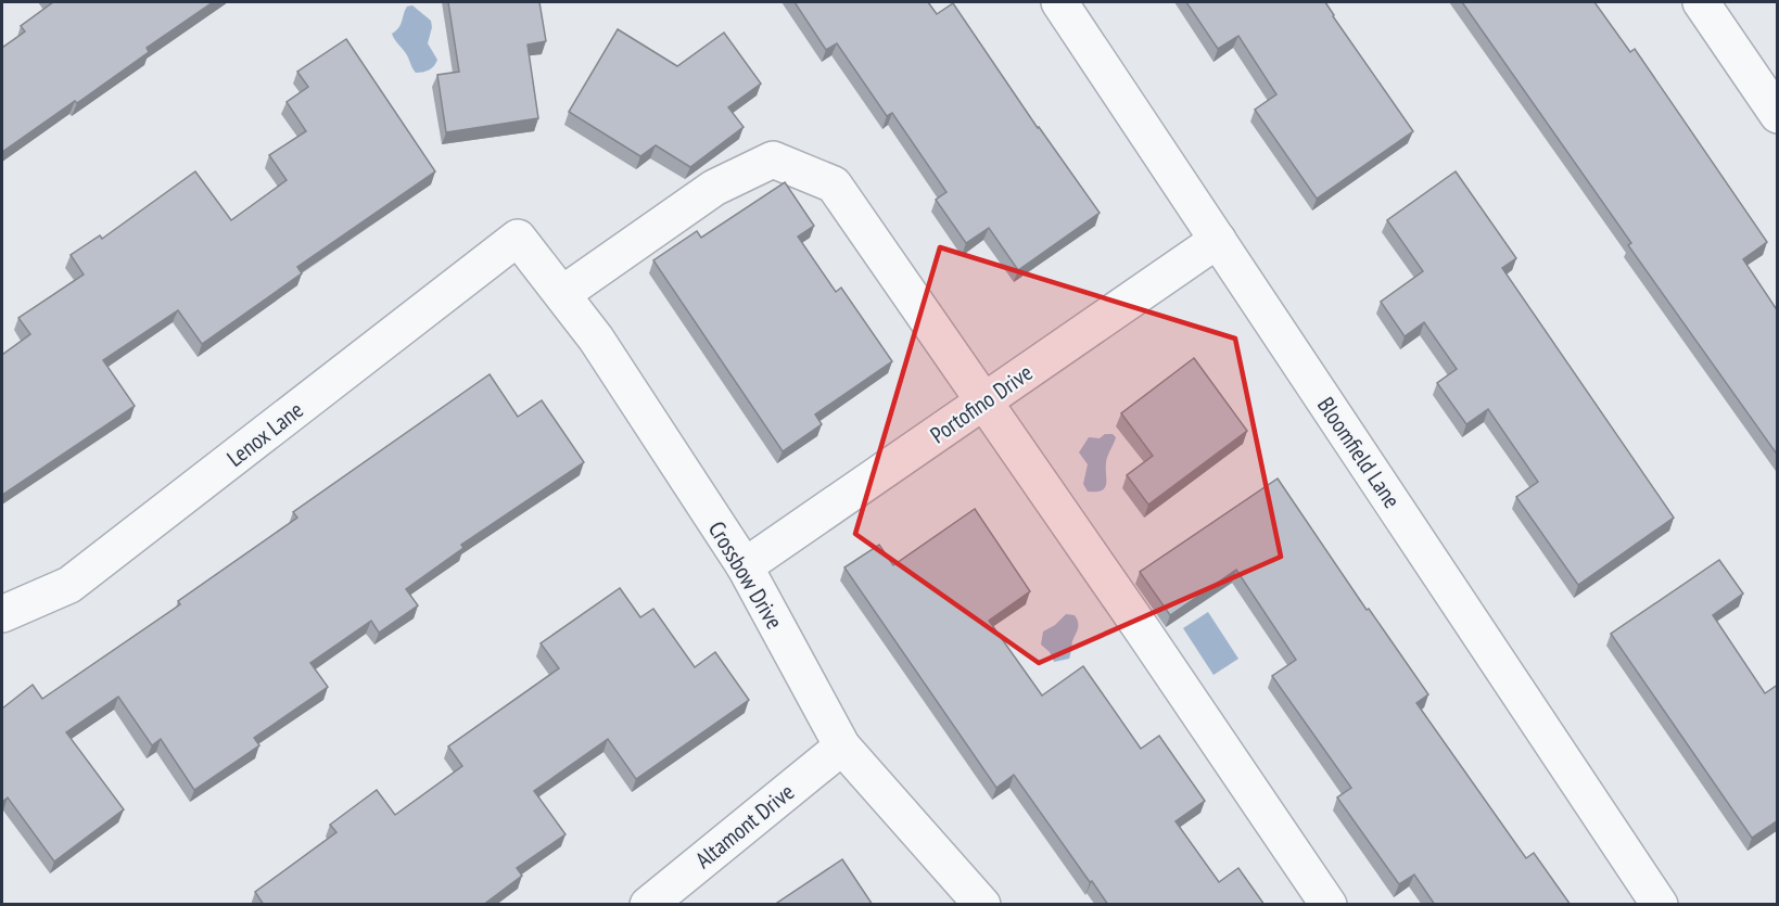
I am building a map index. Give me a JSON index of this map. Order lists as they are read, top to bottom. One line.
{"streets":{"street":["Portofino Drive","Lenox Lane","Bloomfield Lane","Crossbow Drive","Altamont Drive"]},"crossings":[["Portofino Drive","Bloomfield Lane"],["Portofino Drive","Crossbow Drive"],["Lenox Lane","Crossbow Drive"],["Crossbow Drive","Altamont Drive"]]}
